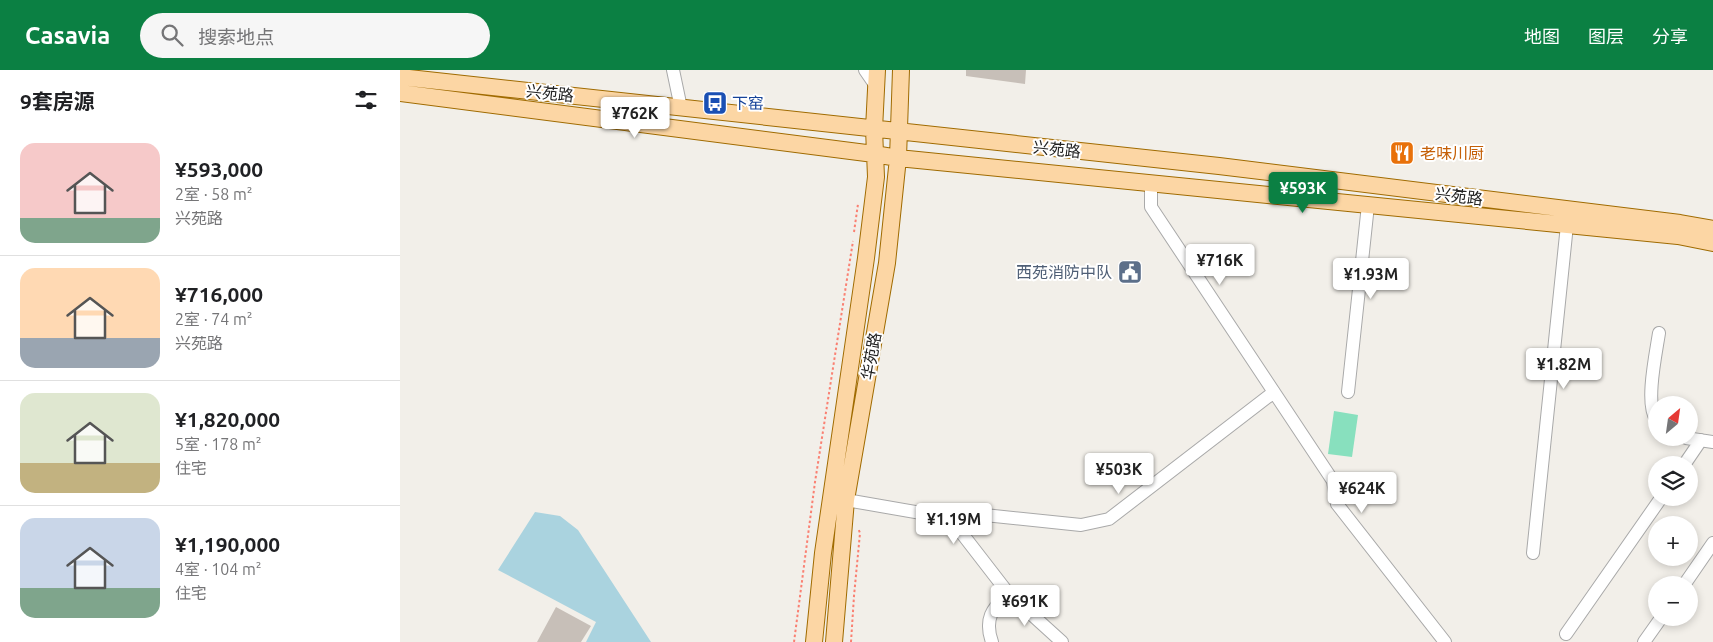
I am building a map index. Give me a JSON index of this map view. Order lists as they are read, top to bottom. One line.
{"streets":{"main road":["兴苑路","华苑路"]},"crossings":[["兴苑路","华苑路"]],"places":{"bus stop":["下窑"],"restaurant":["老味川厨"],"public building":["西苑消防中队"]},"north":"top right","page":{"header":"Casavia","search":"搜索地点","nav":["地图","图层","分享"],"heading":"9套房源","price":["¥762K","¥593K","¥716K","¥1.93M","¥1.82M","¥503K","¥624K","¥1.19M","¥691K"],"list":[{"name":"¥593,000","note":"2室 · 58 m² · 兴苑路"},{"name":"¥716,000","note":"2室 · 74 m² · 兴苑路"},{"name":"¥1,820,000","note":"5室 · 178 m² · 住宅"},{"name":"¥1,190,000","note":"4室 · 104 m² · 住宅"}],"map_buttons":["+","−"]}}
